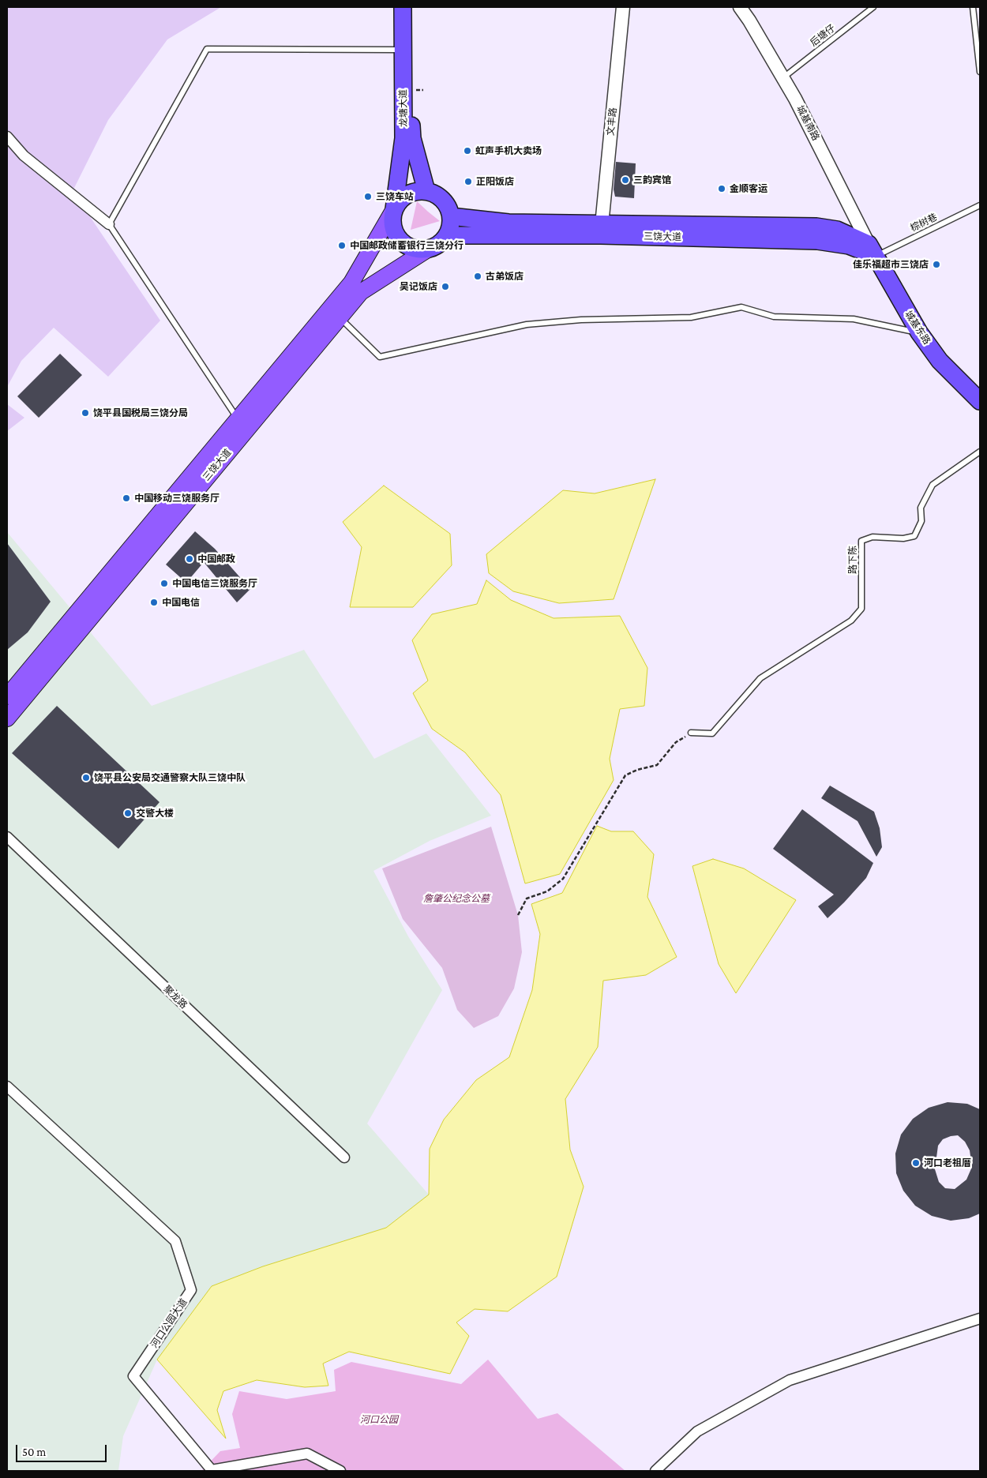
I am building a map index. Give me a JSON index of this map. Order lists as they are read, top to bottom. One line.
{"streets":{"highway":["龙塘大道","三饶大道","城基东路"],"street":["文丰路","城基南路","聚龙路","河口公园大道"],"lane":["后塘仔","棕树巷","路下陈"]},"crossings":[["后塘仔","城基南路"],["龙塘大道","三饶大道"],["文丰路","三饶大道"],["城基南路","棕树巷"],["城基南路","三饶大道"],["城基南路","城基东路"],["棕树巷","三饶大道"],["棕树巷","城基东路"],["三饶大道","城基东路"]],"parks":["詹肇公纪念公墓","河口公园"],"places":["虹声手机大卖场","三韵宾馆","正阳饭店","金顺客运","三饶车站","中国邮政储蓄银行三饶分行","佳乐福超市三饶店","古弟饭店","吴记饭店","饶平县国税局三饶分局","中国移动三饶服务厅","中国邮政","中国电信三饶服务厅","中国电信","饶平县公安局交通警察大队三饶中队","交警大楼","河口老祖厝"],"scale_bar":"50 m"}
